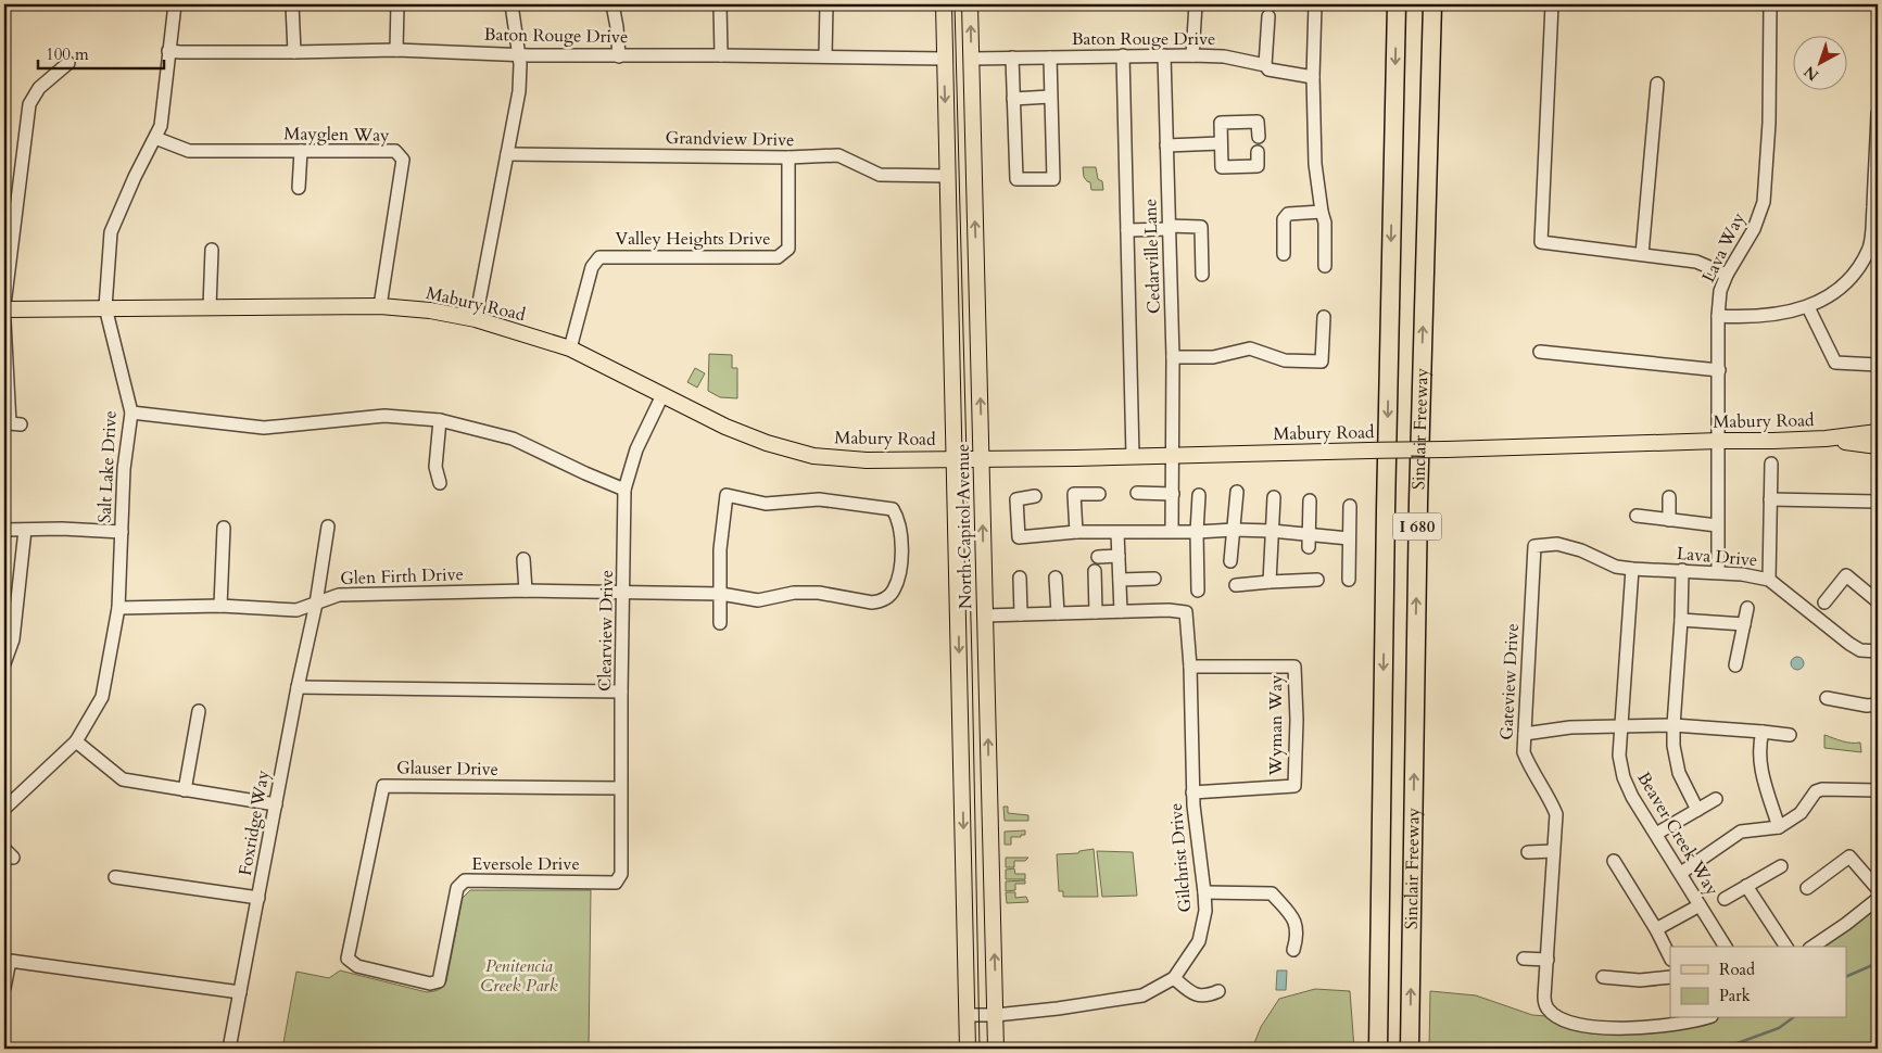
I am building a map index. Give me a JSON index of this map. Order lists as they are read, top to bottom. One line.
{"streets":{"highway":["Sinclair Freeway","I 680"],"main road":["Mabury Road","North Capitol Avenue"],"street":["Baton Rouge Drive","Mayglen Way","Grandview Drive","Valley Heights Drive","Lava Way","Cedarville Lane","Salt Lake Drive","Lava Drive","Glen Firth Drive","Clearview Drive","Gateview Drive","Wyman Way","Glauser Drive","Foxridge Way","Beaver Creek Way","Gilchrist Drive","Eversole Drive"]},"crossings":[["Baton Rouge Drive","Cedarville Lane"],["Baton Rouge Drive","Salt Lake Drive"],["Baton Rouge Drive","North Capitol Avenue"],["Mayglen Way","Mabury Road"],["Mayglen Way","Salt Lake Drive"],["Grandview Drive","Valley Heights Drive"],["Grandview Drive","North Capitol Avenue"],["Valley Heights Drive","Mabury Road"],["Lava Way","Mabury Road"],["Lava Way","Lava Drive"],["Cedarville Lane","Mabury Road"],["Mabury Road","Salt Lake Drive"],["Mabury Road","North Capitol Avenue"],["Mabury Road","Clearview Drive"],["Salt Lake Drive","Glen Firth Drive"],["North Capitol Avenue","Gilchrist Drive"],["Lava Drive","Gateview Drive"],["Lava Drive","Beaver Creek Way"],["Glen Firth Drive","Clearview Drive"],["Glen Firth Drive","Foxridge Way"],["Clearview Drive","Glauser Drive"],["Clearview Drive","Eversole Drive"],["Wyman Way","Gilchrist Drive"],["Glauser Drive","Eversole Drive"]],"parks":["Penitencia Creek Park"],"legend":["Road","Park"],"scale_bar":"100 m","north":"bottom left"}
